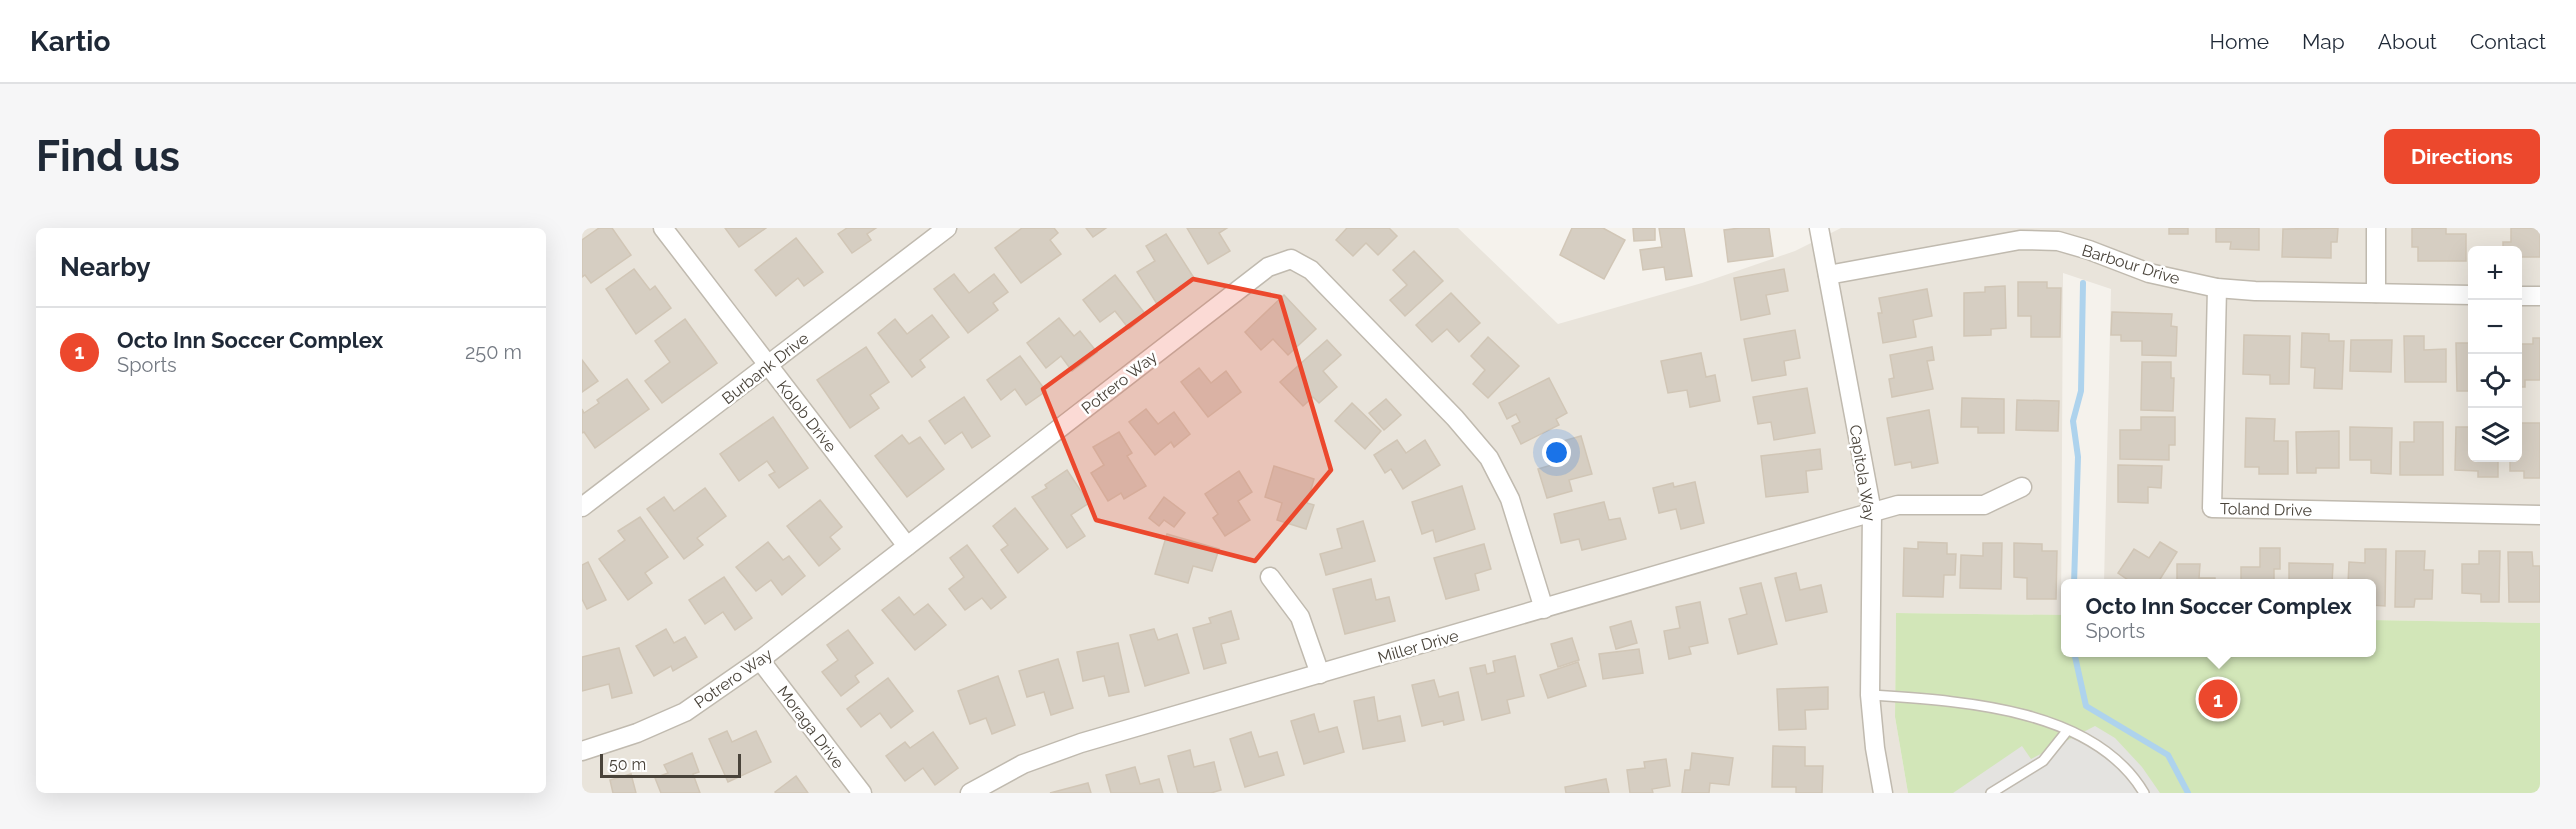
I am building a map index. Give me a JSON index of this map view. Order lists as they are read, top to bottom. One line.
{"streets":{"street":["Barbour Drive","Burbank Drive","Potrero Way","Kolob Drive","Capitola Way","Toland Drive","Miller Drive","Moraga Drive"]},"crossings":[["Barbour Drive","Capitola Way"],["Barbour Drive","Toland Drive"],["Burbank Drive","Kolob Drive"],["Potrero Way","Kolob Drive"],["Potrero Way","Miller Drive"],["Potrero Way","Moraga Drive"],["Capitola Way","Miller Drive"]],"scale_bar":"50 m","page":{"header":"Kartio","nav":["Home","Map","About","Contact"],"buttons":"Directions","title":"Find us","heading":"Nearby","map_buttons":["+","−"],"list":[{"mark":"1","name":"Octo Inn Soccer Complex","note":"Sports","value":"250 m"}],"popup":["Octo Inn Soccer Complex","Sports"],"pins":"1","scale":"50 m"}}
